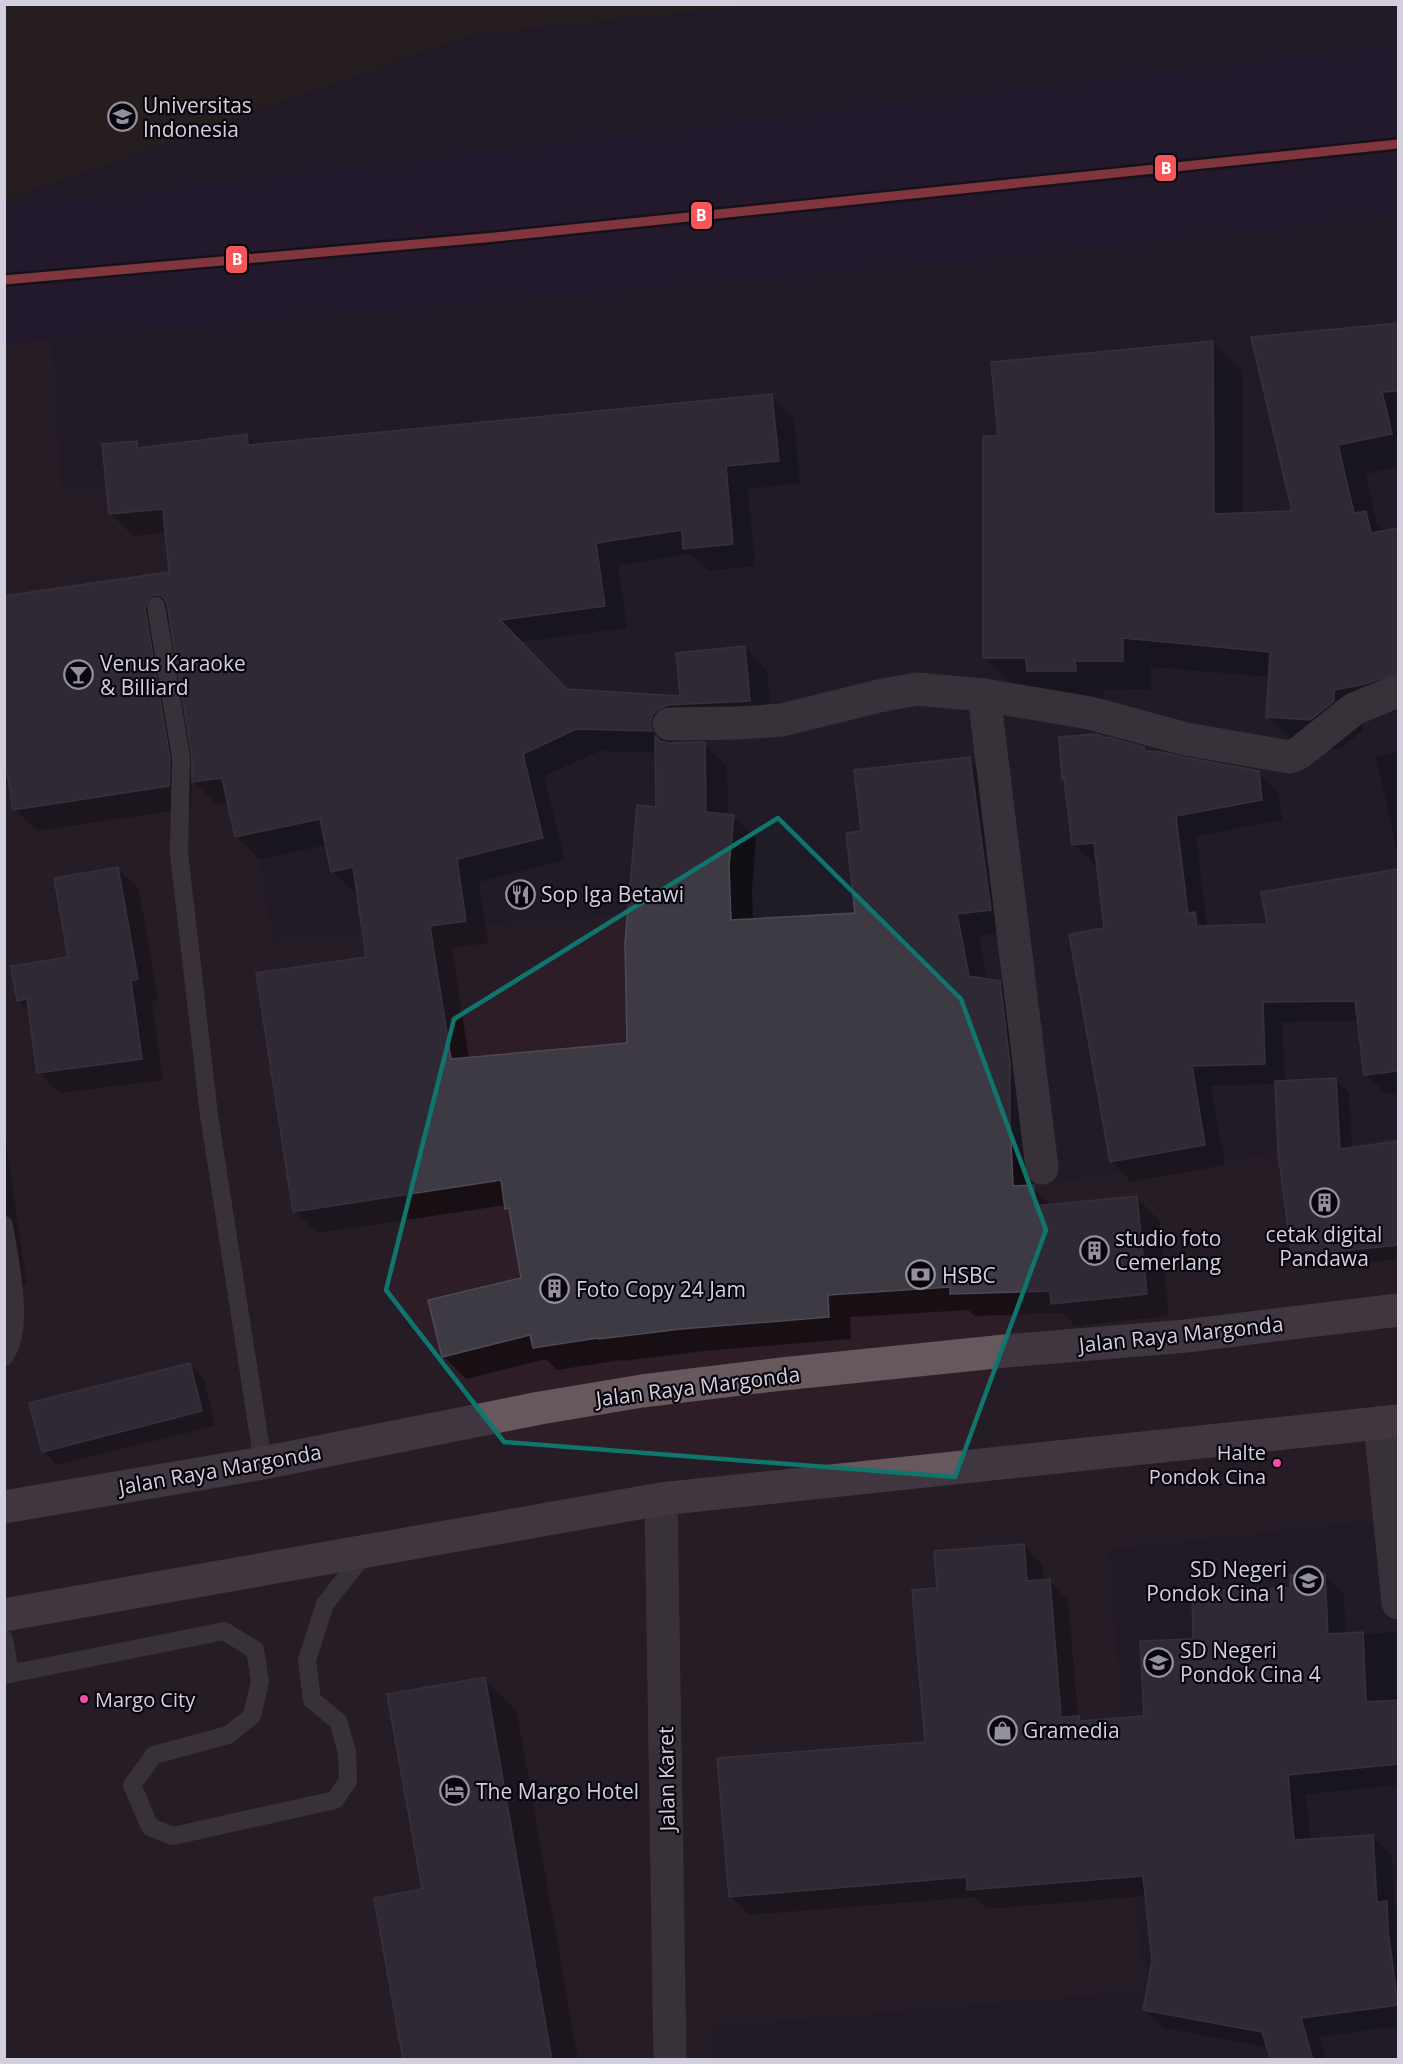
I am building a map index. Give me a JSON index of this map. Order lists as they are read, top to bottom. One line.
{"streets":{"main road":["Jalan Raya Margonda"],"street":["Jalan Karet"]},"places":{"school or university":["Universitas Indonesia","SD Negeri Pondok Cina 1","SD Negeri Pondok Cina 4"],"bar":["Venus Karaoke & Billiard"],"restaurant":["Sop Iga Betawi"],"building":["cetak digital Pandawa","studio foto Cemerlang","Foto Copy 24 Jam"],"bank":["HSBC"],"other":["Halte Pondok Cina","Margo City"],"shop":["Gramedia"],"hotel":["The Margo Hotel"]},"lines":["transit line B"]}
